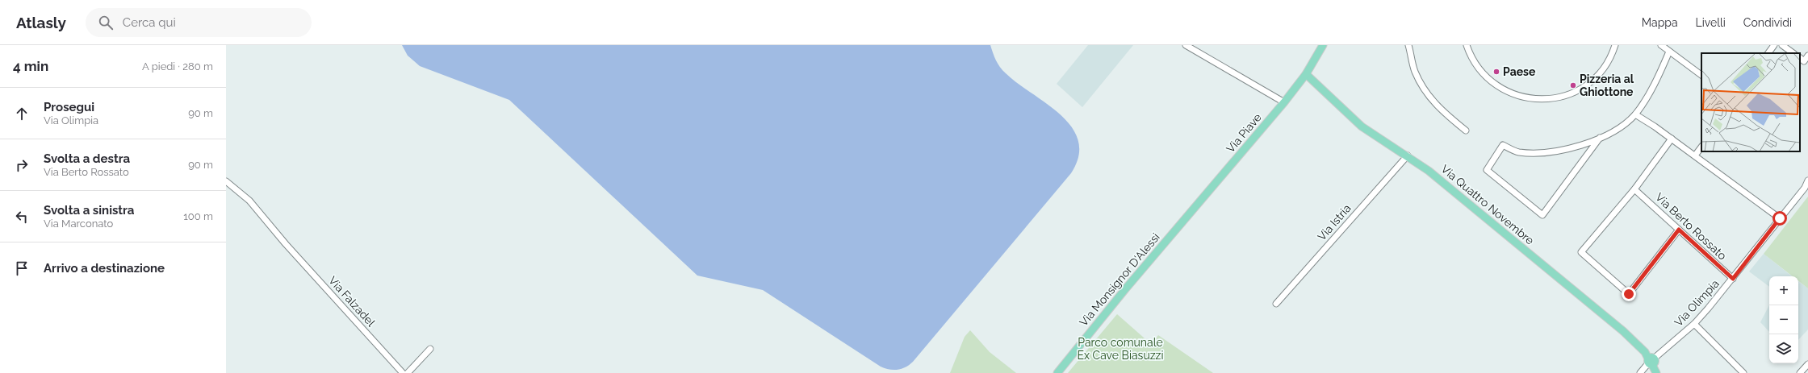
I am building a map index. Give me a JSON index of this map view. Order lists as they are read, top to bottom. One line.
{"streets":{"main road":["Via Piave","Via Quattro Novembre","Via Monsignor D'Alessi"],"street":["Via Istria","Via Berto Rossato","Via Falzadel","Via Olimpia"]},"crossings":[["Via Piave","Via Quattro Novembre"],["Via Piave","Via Monsignor D'Alessi"],["Via Quattro Novembre","Via Istria"],["Via Quattro Novembre","Via Olimpia"],["Via Berto Rossato","Via Olimpia"]],"parks":["Parco comunale Ex Cave Biasuzzi"],"places":["Paese","Pizzeria al Ghiottone"],"page":{"header":"Atlasly","search":"Cerca qui","nav":["Mappa","Livelli","Condividi"],"heading":["4 min","A piedi · 280 m"],"list":[["Prosegui","Via Olimpia","90 m"],["Svolta a destra","Via Berto Rossato","90 m"],["Svolta a sinistra","Via Marconato","100 m"],"Arrivo a destinazione"],"map_buttons":["+","−"]}}
